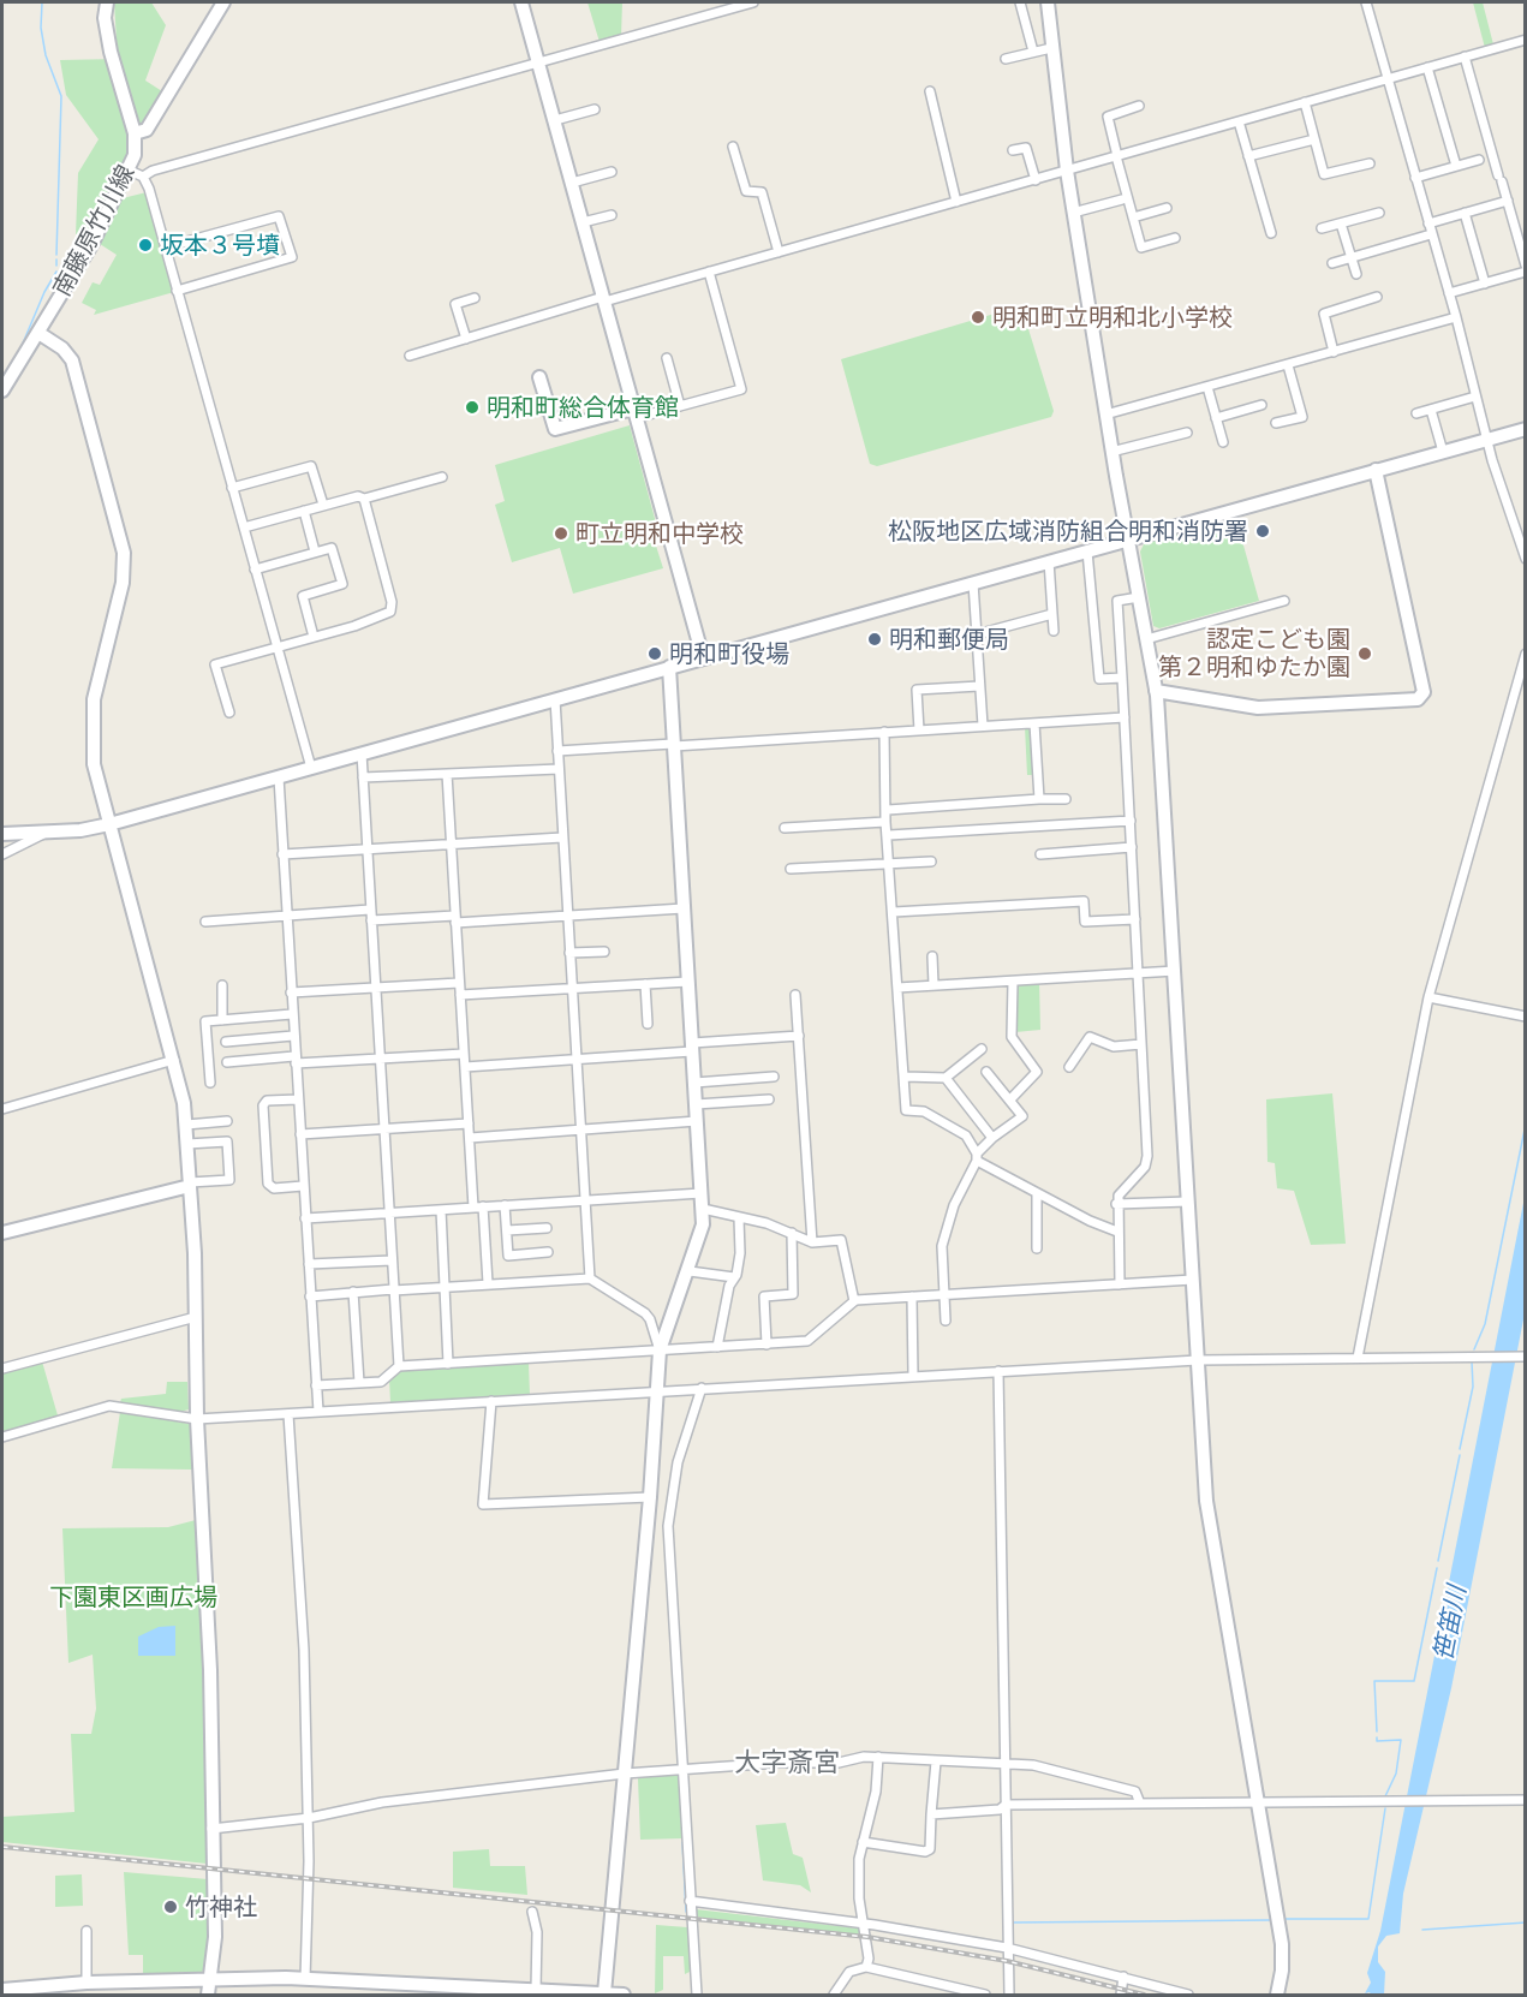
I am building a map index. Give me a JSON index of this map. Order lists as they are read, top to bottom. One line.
{"streets":{"street":["南藤原竹川線"]},"districts":["大字斎宮"],"water":["笹笛川"],"parks":["下園東区画広場"],"places":["坂本３号墳","明和町立明和北小学校","明和町総合体育館","松阪地区広域消防組合明和消防署","町立明和中学校","明和郵便局","明和町役場","認定こども園 第２明和ゆたか園","竹神社"]}
